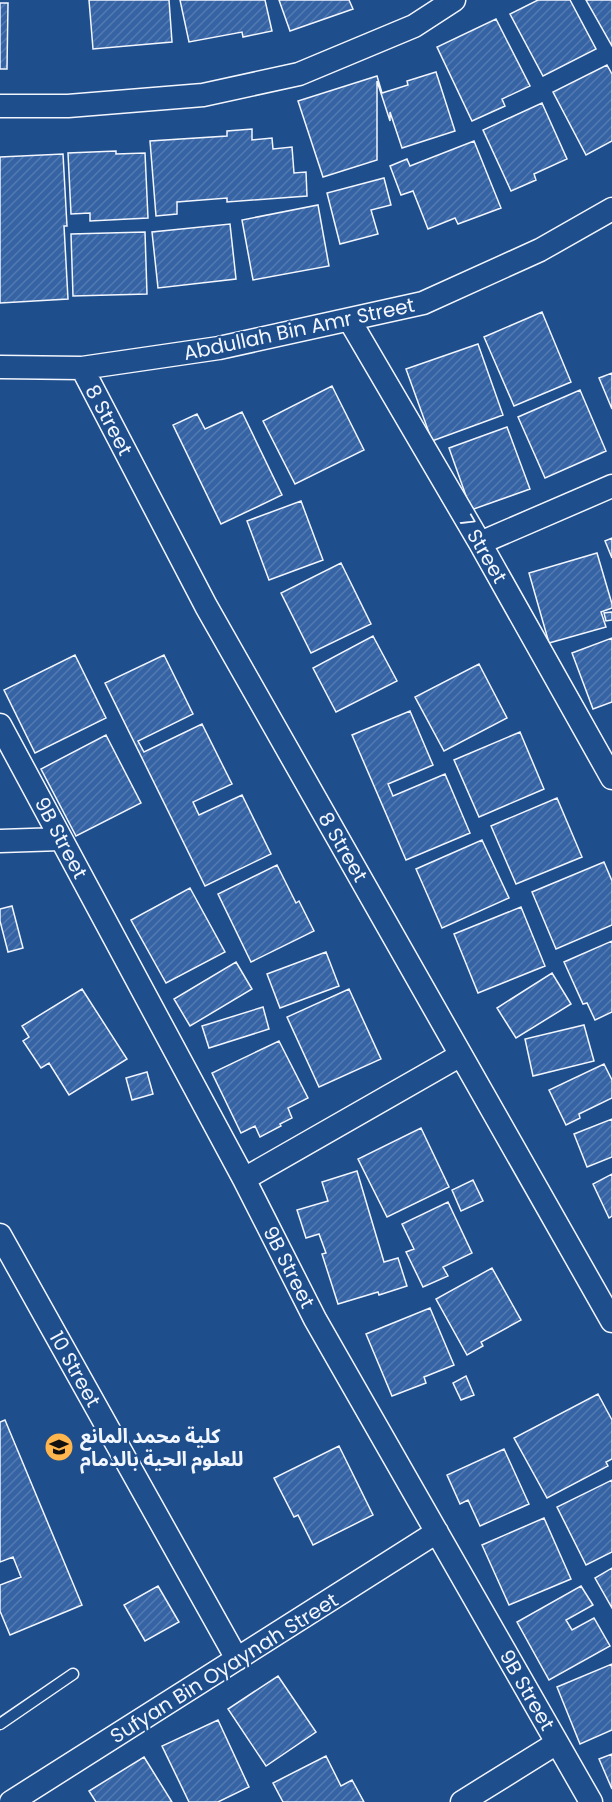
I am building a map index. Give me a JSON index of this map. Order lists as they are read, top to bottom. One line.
{"streets":{"street":["Abdullah Bin Amr Street","8 Street","7 Street","9B Street","10 Street","Sufyan Bin Oyaynah Street"]},"crossings":[["Abdullah Bin Amr Street","8 Street"],["Abdullah Bin Amr Street","7 Street"],["9B Street","Sufyan Bin Oyaynah Street"],["10 Street","Sufyan Bin Oyaynah Street"]],"places":{"school or university":["كلية محمد المانع للعلوم الحية بالدمام"]}}
